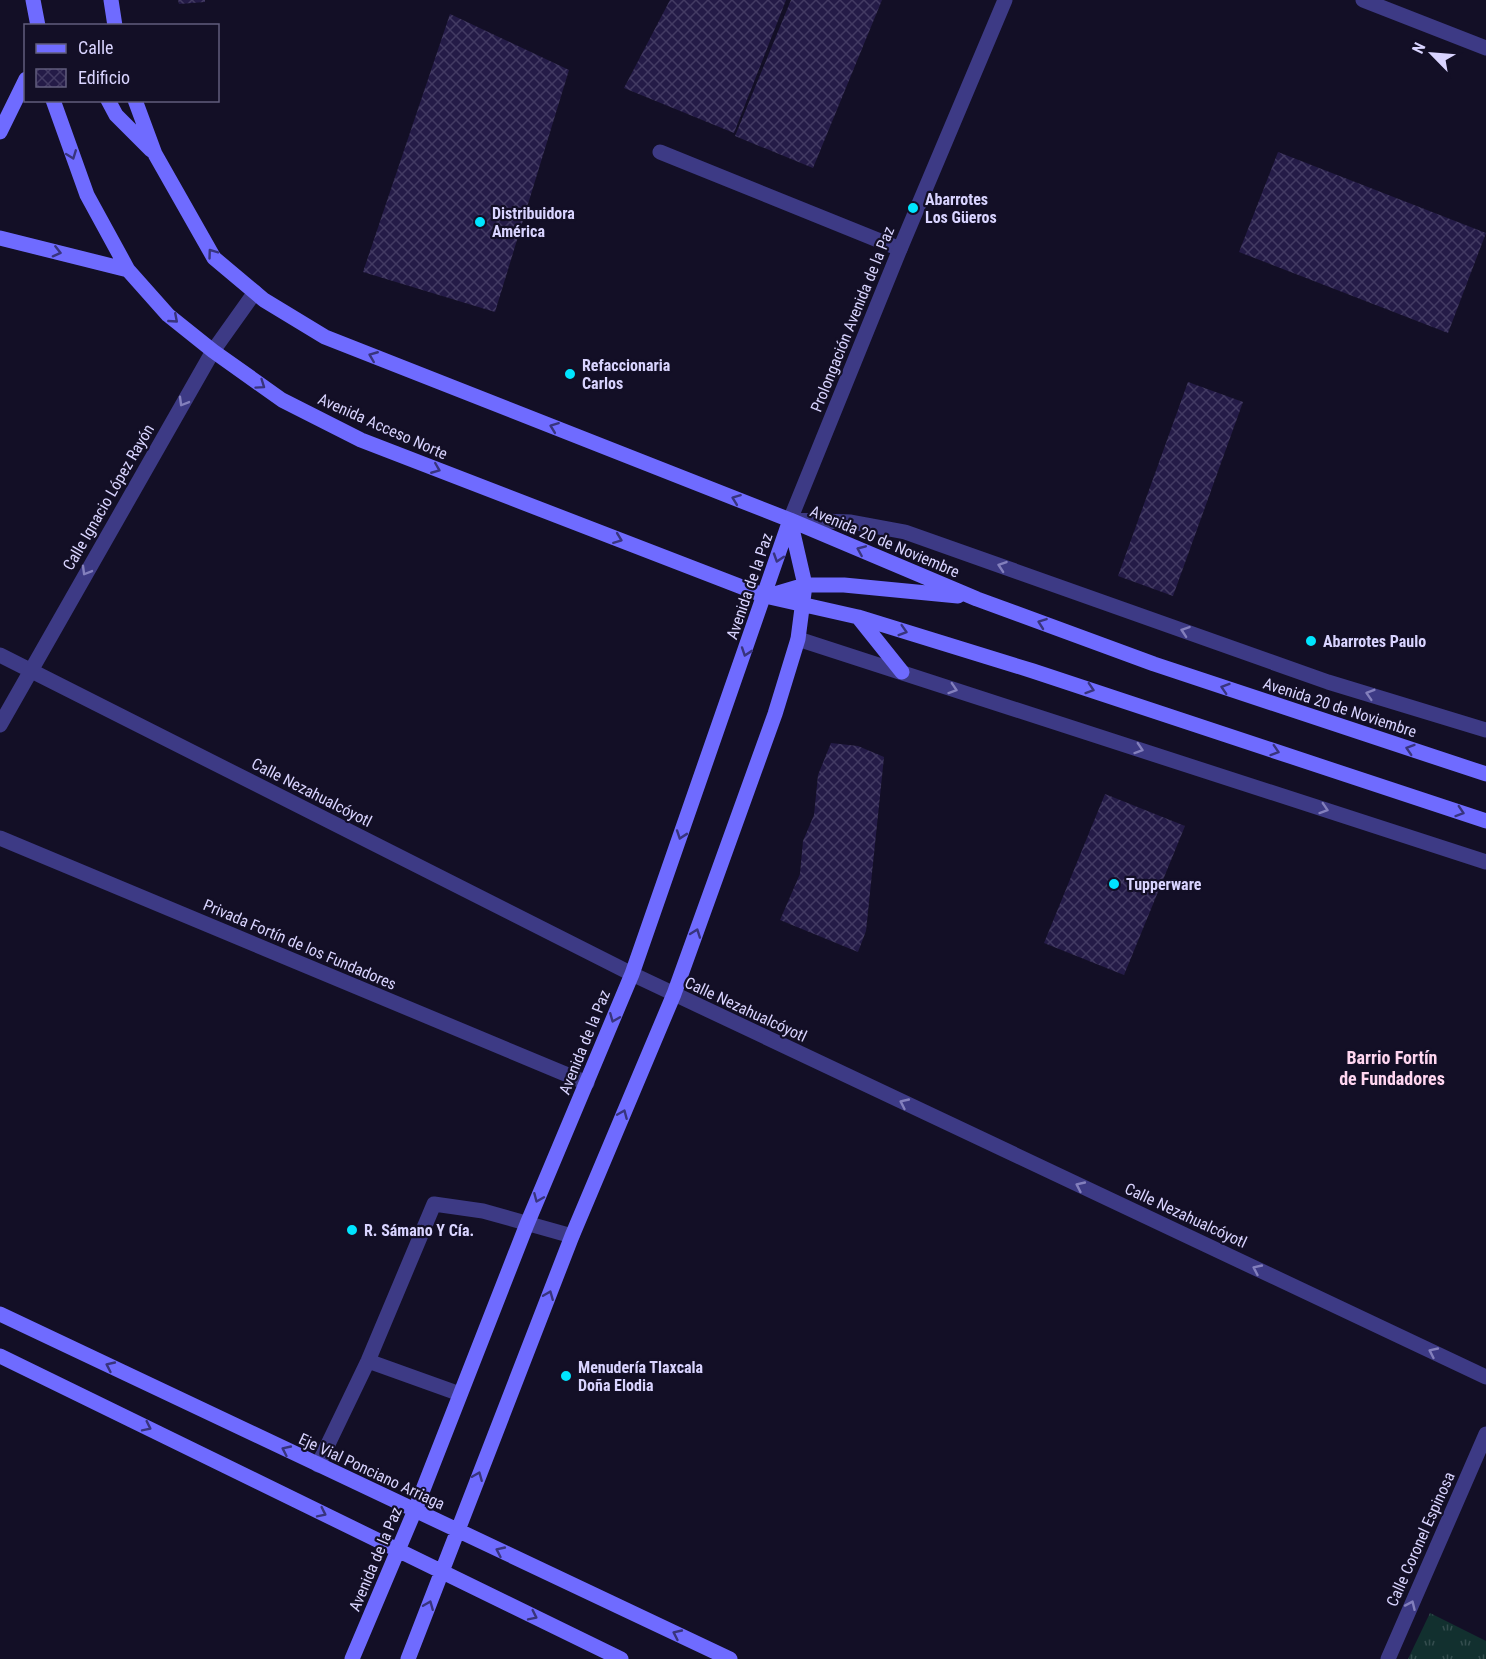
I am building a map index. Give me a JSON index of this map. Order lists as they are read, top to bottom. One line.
{"streets":{"main road":["Avenida Acceso Norte","Avenida 20 de Noviembre","Avenida de la Paz","Eje Vial Ponciano Arriaga"],"street":["Prolongación Avenida de la Paz","Calle Ignacio López Rayón","Calle Nezahualcóyotl","Privada Fortín de los Fundadores","Calle Coronel Espinosa"]},"crossings":[["Prolongación Avenida de la Paz","Avenida 20 de Noviembre"],["Prolongación Avenida de la Paz","Avenida de la Paz"],["Avenida Acceso Norte","Calle Ignacio López Rayón"],["Avenida Acceso Norte","Avenida de la Paz"],["Calle Ignacio López Rayón","Calle Nezahualcóyotl"],["Avenida 20 de Noviembre","Avenida de la Paz"],["Avenida de la Paz","Calle Nezahualcóyotl"],["Avenida de la Paz","Privada Fortín de los Fundadores"],["Avenida de la Paz","Eje Vial Ponciano Arriaga"]],"one_way":["Calle Ignacio López Rayón","Calle Nezahualcóyotl","Calle Coronel Espinosa"],"districts":["Barrio Fortín de Fundadores"],"places":["Abarrotes Los Güeros","Distribuidora América","Refaccionaria Carlos","Abarrotes Paulo","Tupperware","R. Sámano Y Cía.","Menudería Tlaxcala Doña Elodia"],"legend":["Calle","Edificio"],"north":"top left"}
